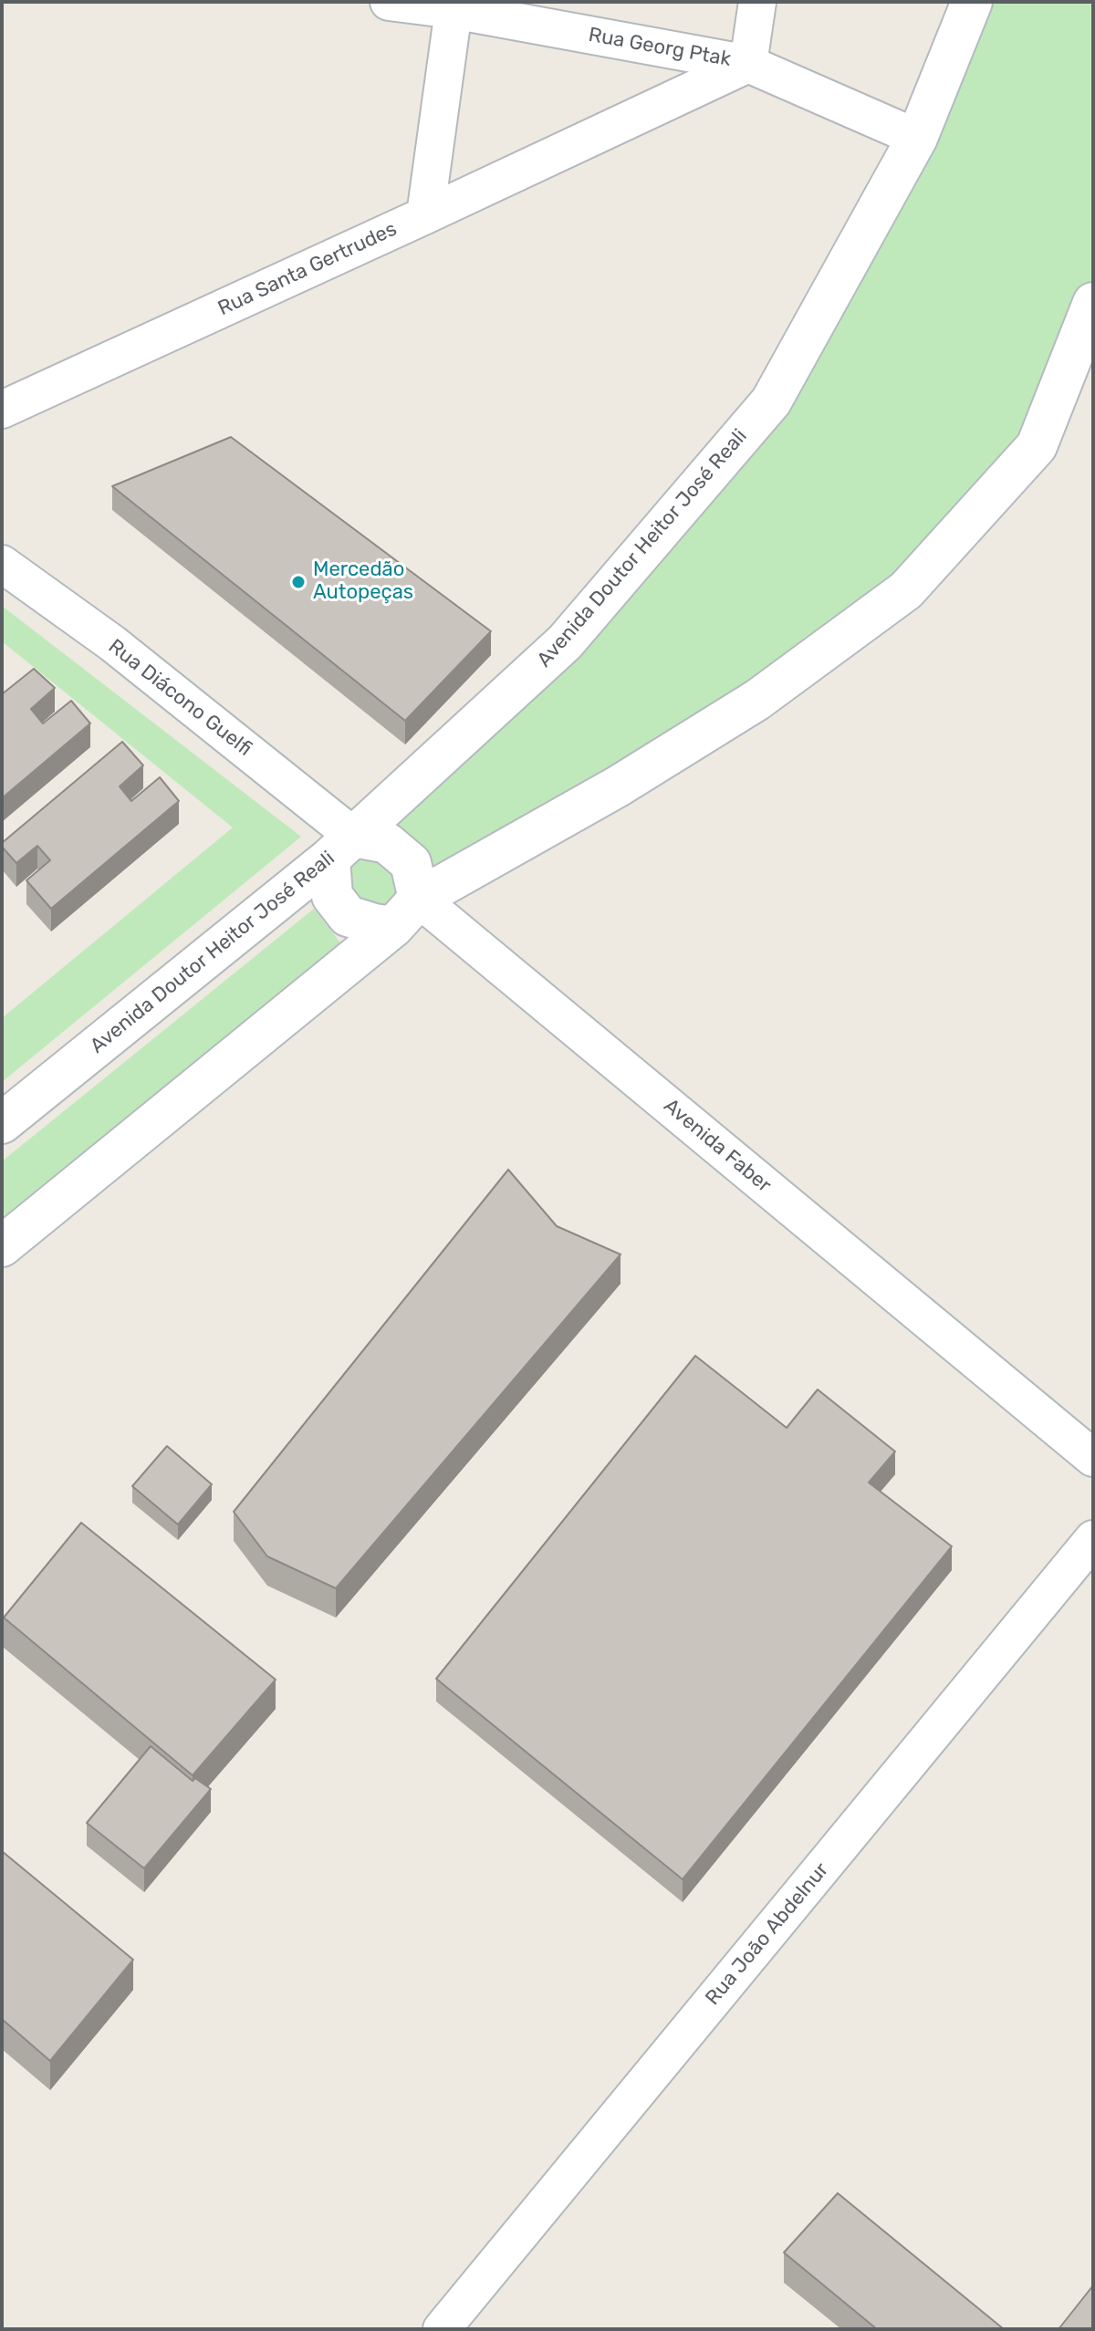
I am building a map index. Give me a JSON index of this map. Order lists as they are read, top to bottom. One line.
{"streets":{"main road":["Avenida Doutor Heitor José Reali"],"street":["Rua Georg Ptak","Rua Santa Gertrudes","Rua Diácono Guelfi","Avenida Faber","Rua João Abdelnur"]},"crossings":[["Rua Georg Ptak","Rua Santa Gertrudes"],["Rua Georg Ptak","Avenida Doutor Heitor José Reali"],["Avenida Doutor Heitor José Reali","Rua Diácono Guelfi"],["Avenida Doutor Heitor José Reali","Avenida Faber"],["Rua Diácono Guelfi","Avenida Faber"]],"places":["Mercedão Autopeças"]}
